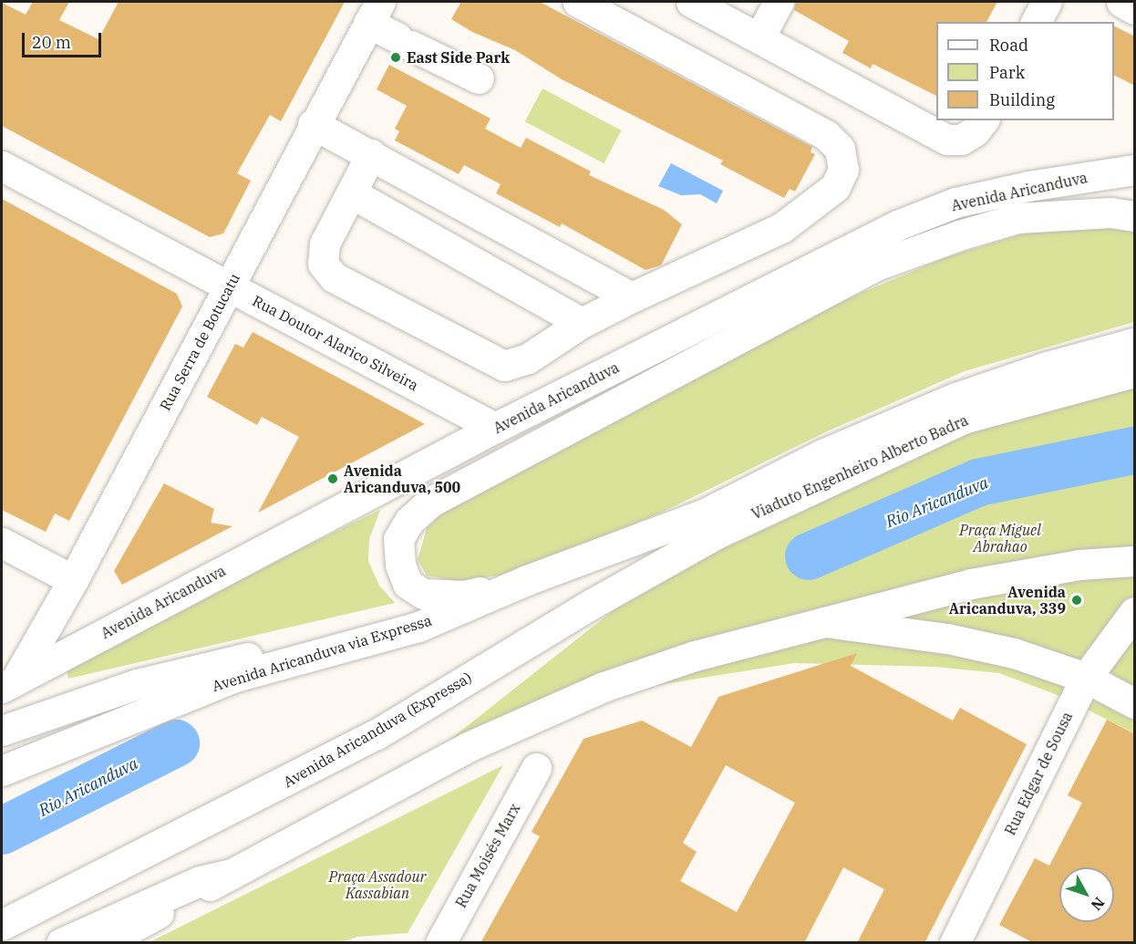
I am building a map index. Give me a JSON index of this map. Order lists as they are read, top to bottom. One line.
{"streets":{"main road":["Avenida Aricanduva","Rua Serra de Botucatu","Rua Doutor Alarico Silveira","Viaduto Engenheiro Alberto Badra","Avenida Aricanduva via Expressa","Avenida Aricanduva (Expressa)","Rua Edgar de Sousa","Rua Moisés Marx"]},"crossings":[["Avenida Aricanduva","Rua Serra de Botucatu"],["Avenida Aricanduva","Rua Doutor Alarico Silveira"],["Rua Serra de Botucatu","Rua Doutor Alarico Silveira"],["Viaduto Engenheiro Alberto Badra","Avenida Aricanduva via Expressa"],["Viaduto Engenheiro Alberto Badra","Avenida Aricanduva (Expressa)"],["Avenida Aricanduva via Expressa","Avenida Aricanduva (Expressa)"]],"water":["Rio Aricanduva"],"parks":["Praça Miguel Abrahao","Praça Assadour Kassabian"],"places":["East Side Park","Avenida Aricanduva, 500","Avenida Aricanduva, 339"],"legend":["Road","Park","Building"],"scale_bar":"20 m","north":"bottom right"}
